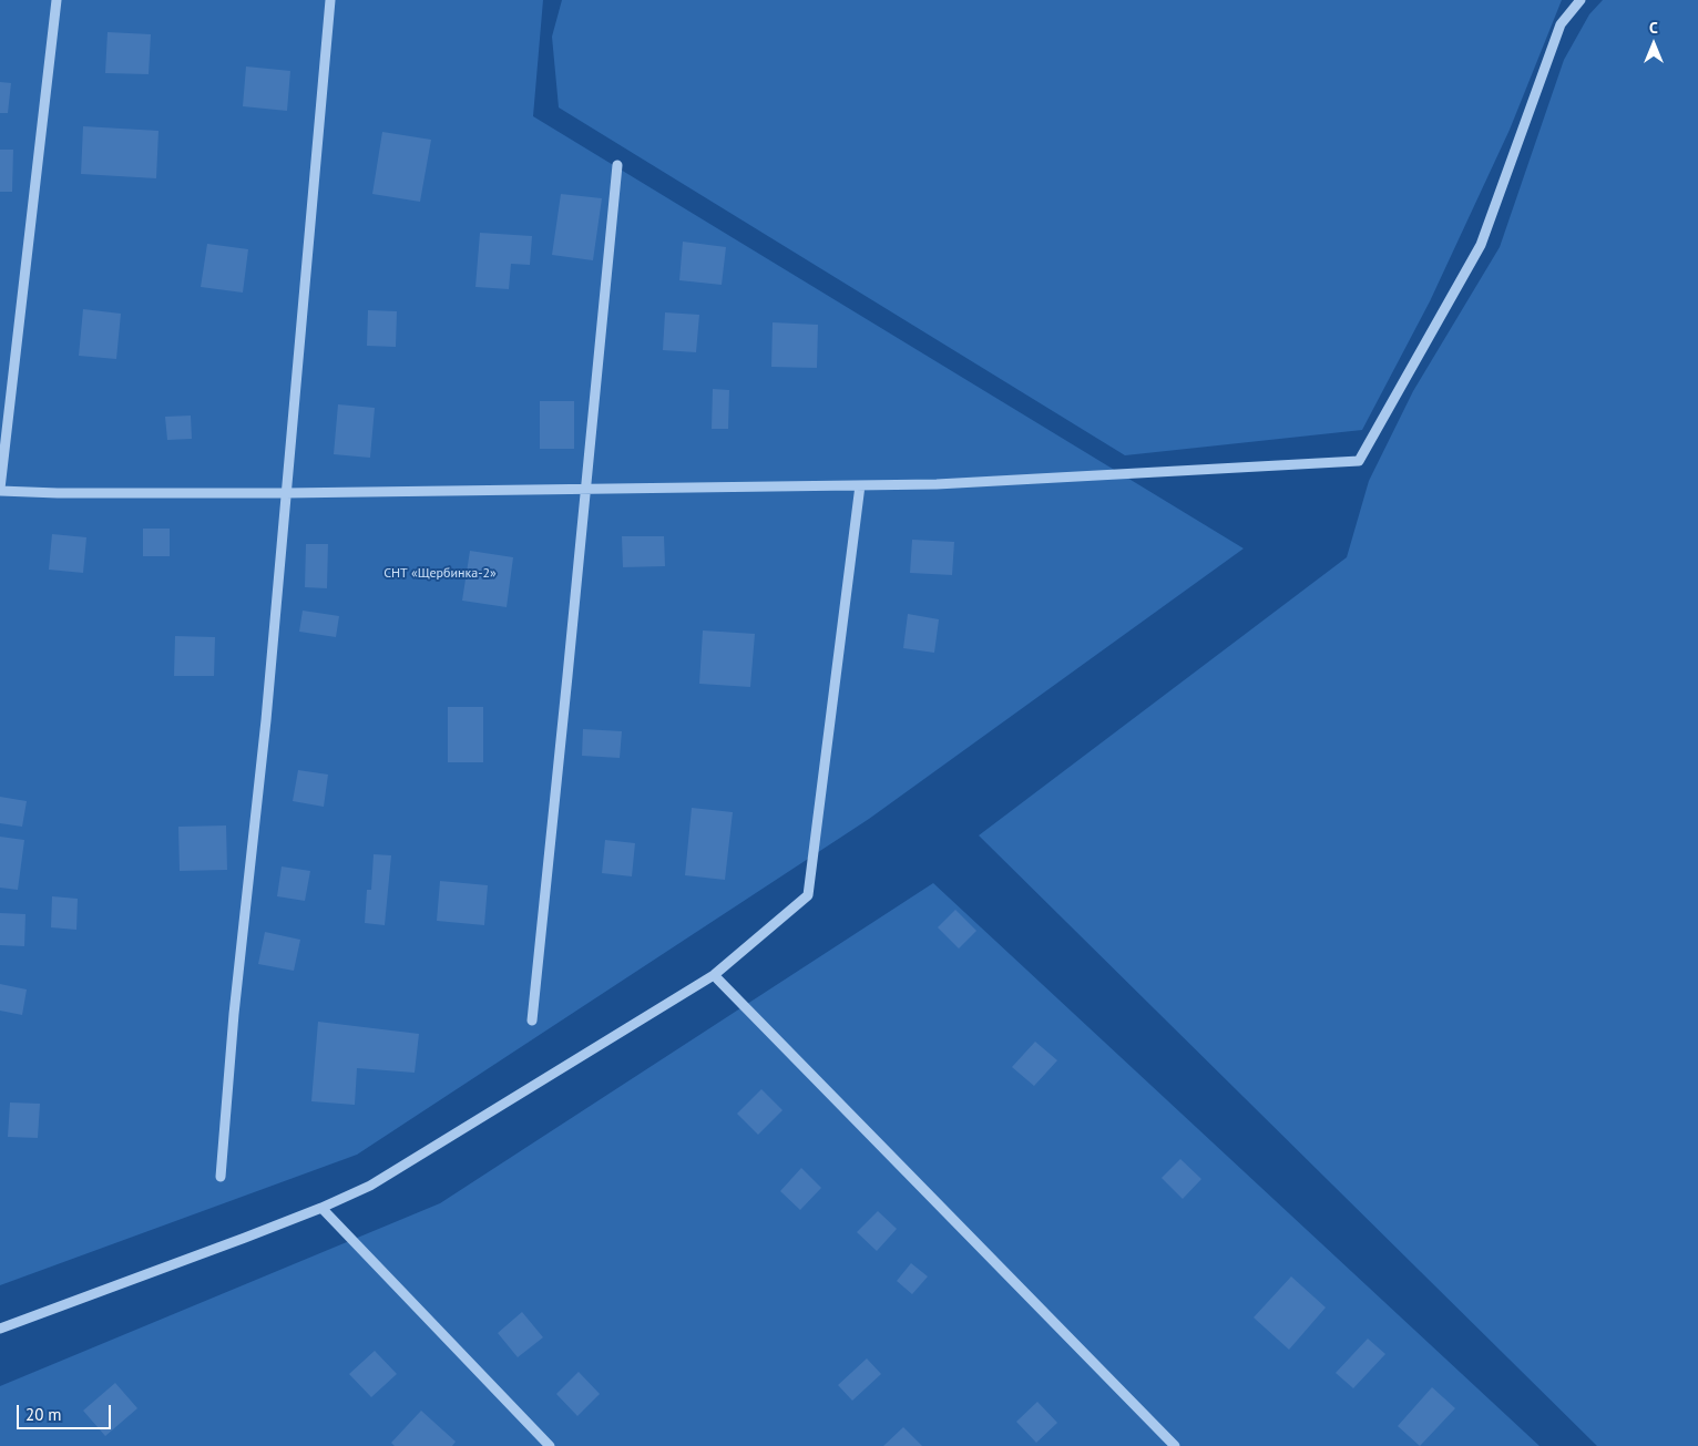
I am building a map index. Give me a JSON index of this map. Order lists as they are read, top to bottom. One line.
{"parks":["СНТ «Щербинка-2»"],"scale_bar":"20 m","north":"top"}
